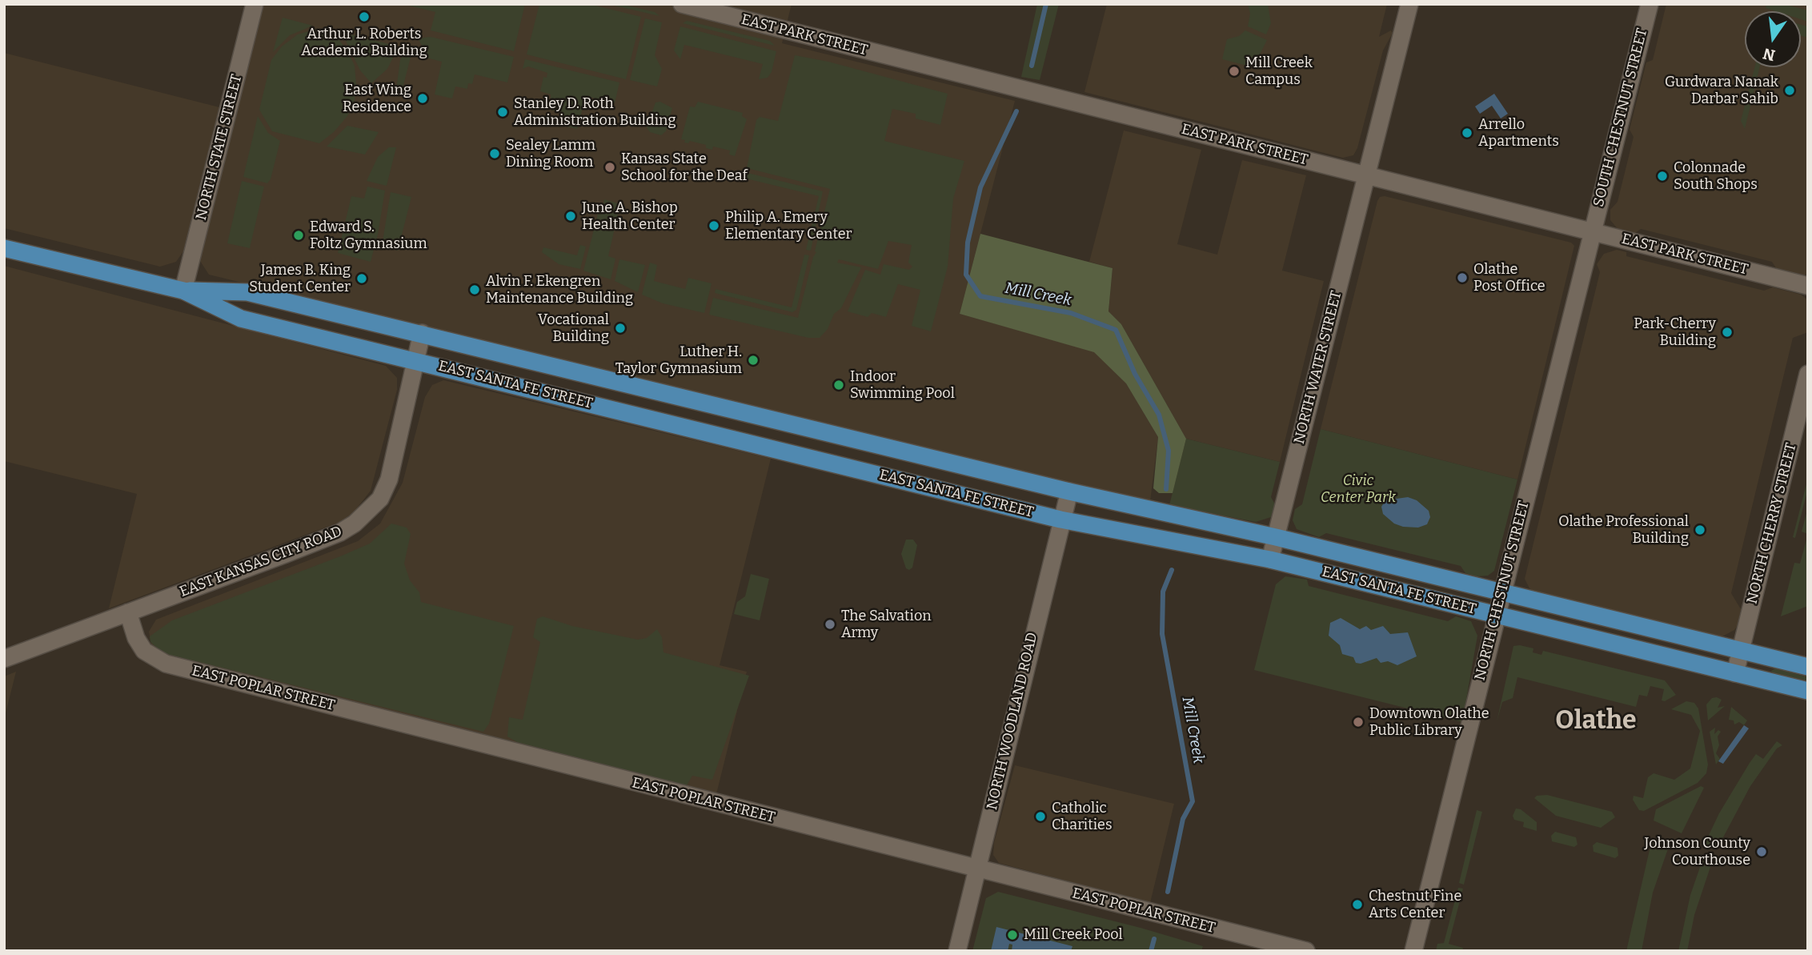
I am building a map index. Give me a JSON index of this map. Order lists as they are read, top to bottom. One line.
{"streets":{"main road":["EAST SANTA FE STREET"],"street":["EAST PARK STREET","SOUTH CHESTNUT STREET","NORTH STATE STREET","NORTH WATER STREET","NORTH CHERRY STREET","EAST KANSAS CITY ROAD","NORTH CHESTNUT STREET","EAST POPLAR STREET","NORTH WOODLAND ROAD"]},"crossings":[["EAST PARK STREET","SOUTH CHESTNUT STREET"],["EAST PARK STREET","NORTH WATER STREET"],["EAST PARK STREET","NORTH CHESTNUT STREET"],["SOUTH CHESTNUT STREET","NORTH CHESTNUT STREET"],["NORTH STATE STREET","EAST SANTA FE STREET"],["NORTH WATER STREET","EAST SANTA FE STREET"],["EAST SANTA FE STREET","NORTH CHERRY STREET"],["EAST SANTA FE STREET","EAST KANSAS CITY ROAD"],["EAST SANTA FE STREET","NORTH CHESTNUT STREET"],["EAST SANTA FE STREET","NORTH WOODLAND ROAD"],["EAST KANSAS CITY ROAD","EAST POPLAR STREET"],["EAST POPLAR STREET","NORTH WOODLAND ROAD"]],"districts":["Olathe"],"water":["Mill Creek"],"parks":["Civic Center Park"],"places":["Arthur L. Roberts Academic Building","Mill Creek Campus","Gurdwara Nanak Darbar Sahib","East Wing Residence","Stanley D. Roth Administration Building","Arrello Apartments","Sealey Lamm Dining Room","Kansas State School for the Deaf","Colonnade South Shops","June A. Bishop Health Center","Philip A. Emery Elementary Center","Edward S. Foltz Gymnasium","Olathe Post Office","James B. King Student Center","Alvin F. Ekengren Maintenance Building","Vocational Building","Park-Cherry Building","Luther H. Taylor Gymnasium","Indoor Swimming Pool","Olathe Professional Building","The Salvation Army","Downtown Olathe Public Library","Catholic Charities","Johnson County Courthouse","Chestnut Fine Arts Center","Mill Creek Pool"],"north":"bottom"}
